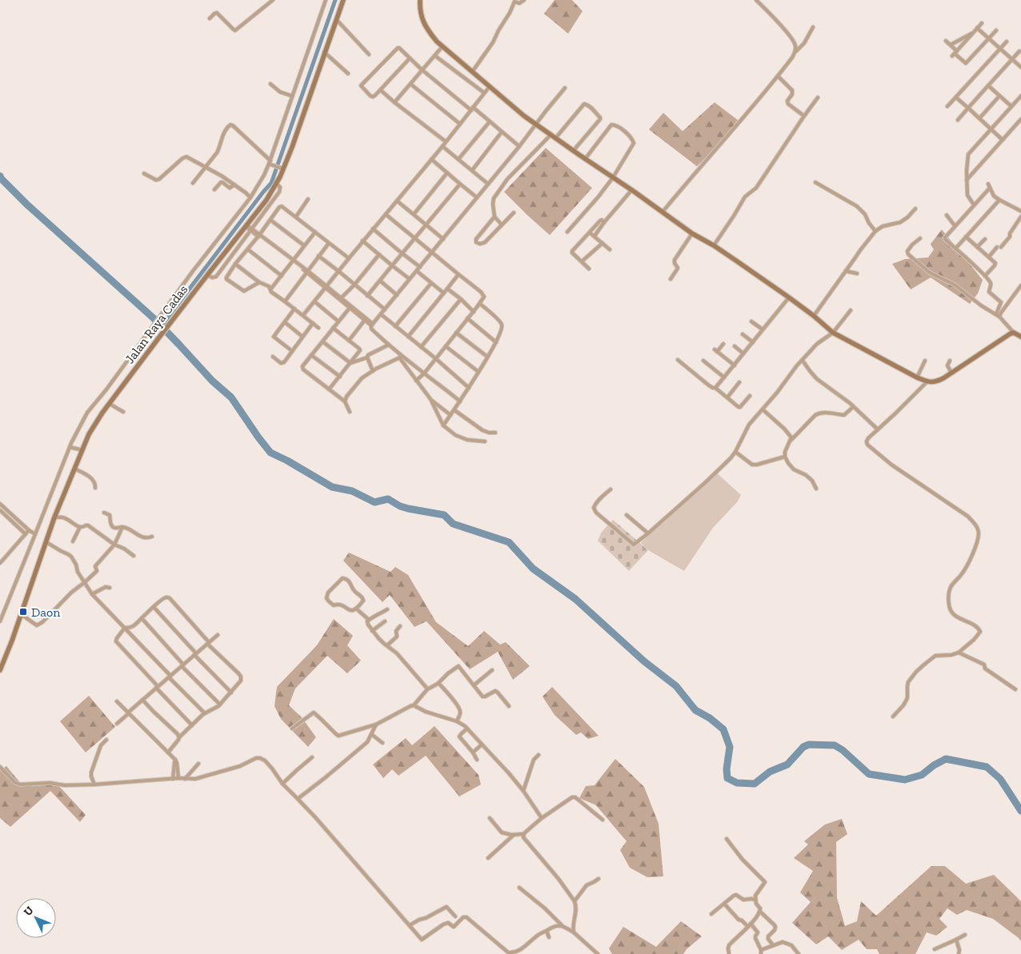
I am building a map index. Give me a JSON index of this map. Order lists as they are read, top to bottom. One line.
{"streets":{"street":["Jalan Raya Cadas"]},"places":{"transit":["Daon"]},"north":"top left"}
